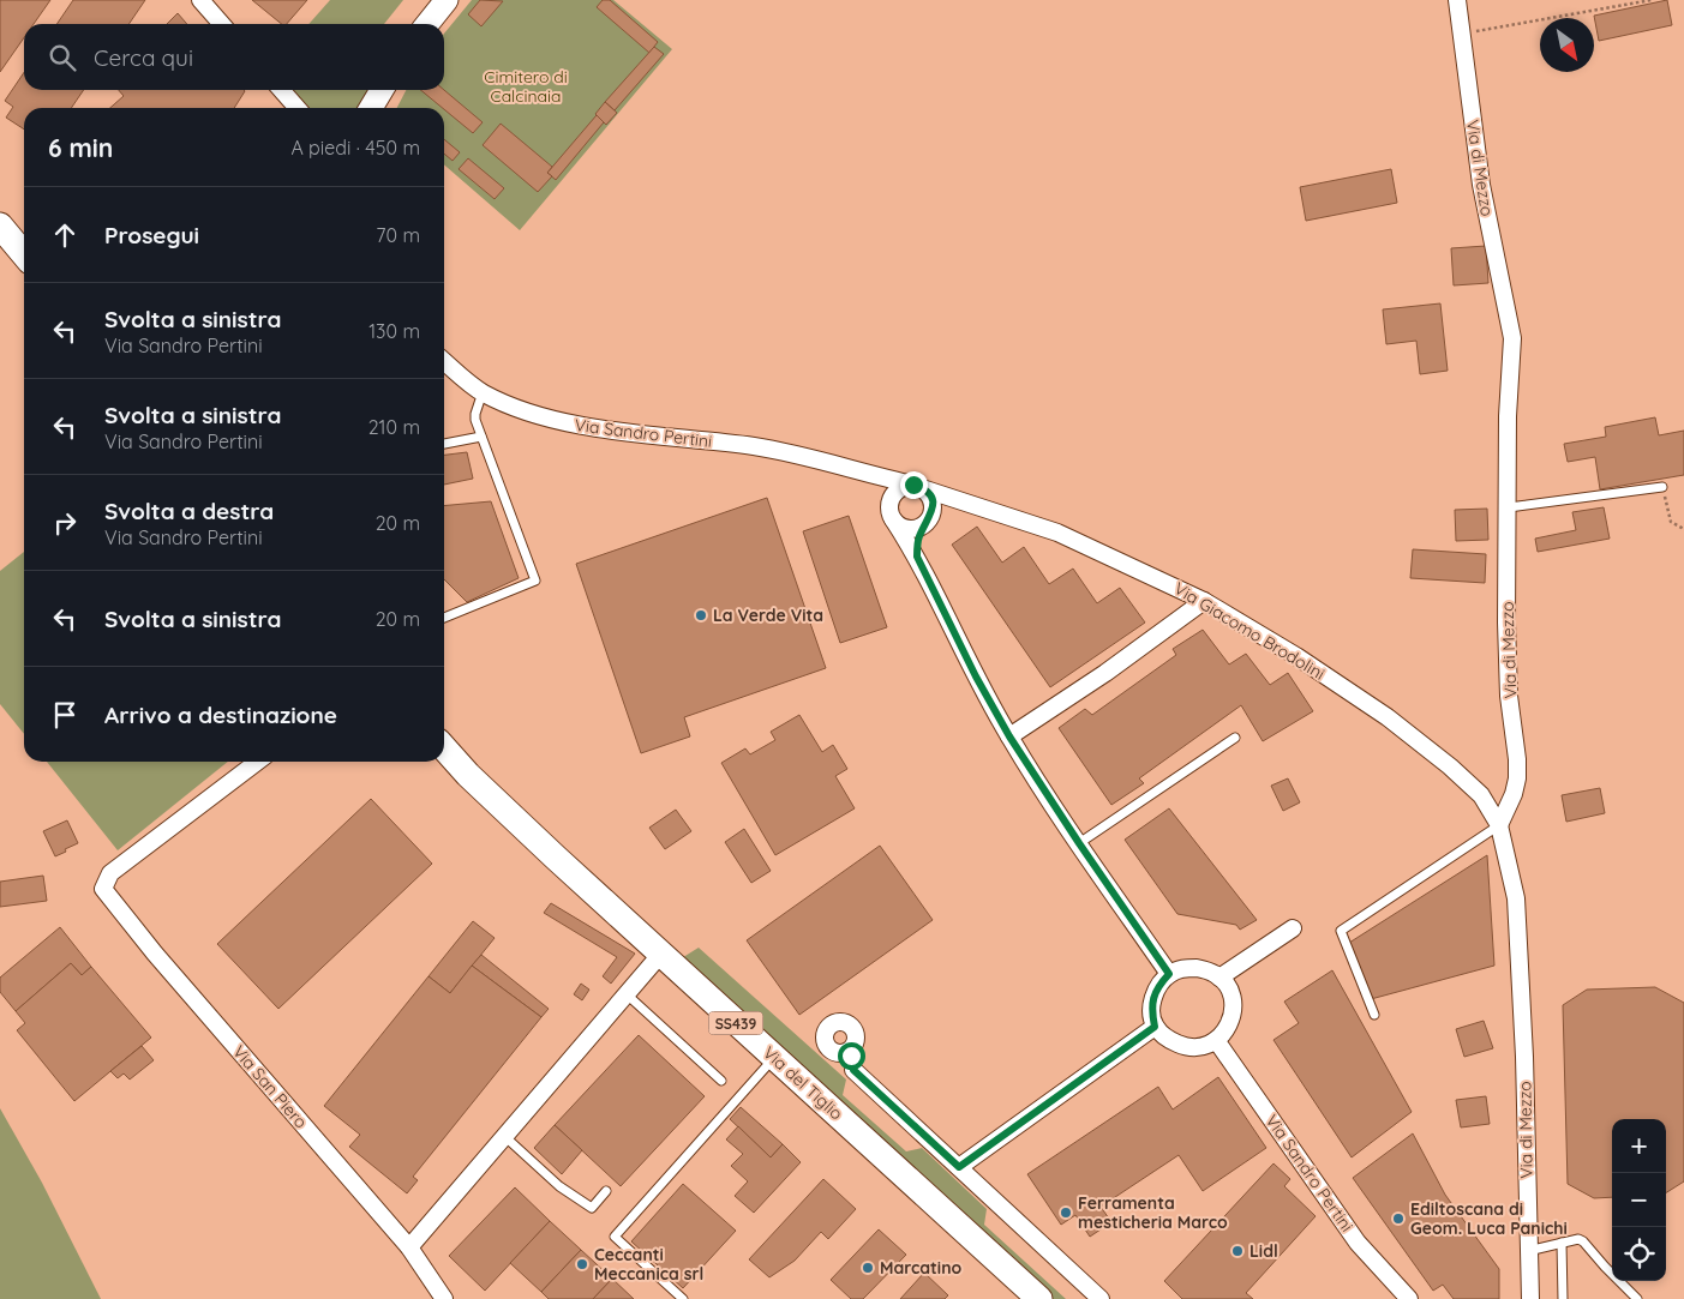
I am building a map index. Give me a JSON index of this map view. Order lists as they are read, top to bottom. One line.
{"streets":{"main road":["SS439","Via del Tiglio"],"street":["Via di Mezzo","Via Sandro Pertini","Via Giacomo Brodolini","Via San Piero"]},"crossings":[["Via di Mezzo","Via Giacomo Brodolini"],["Via Sandro Pertini","Via Giacomo Brodolini"]],"parks":["Cimitero di Calcinaia"],"places":["La Verde Vita","Ferramenta mesticheria Marco","Ediltoscana di Geom. Luca Panichi","Lidl","Ceccanti Meccanica srl","Marcatino"],"north":"bottom right","page":{"search":"Cerca qui","heading":["6 min","A piedi · 450 m"],"list":[["Prosegui","70 m"],["Svolta a sinistra","Via Sandro Pertini","130 m"],["Svolta a sinistra","Via Sandro Pertini","210 m"],["Svolta a destra","Via Sandro Pertini","20 m"],["Svolta a sinistra","20 m"],"Arrivo a destinazione"],"map_buttons":["+","−"]}}
